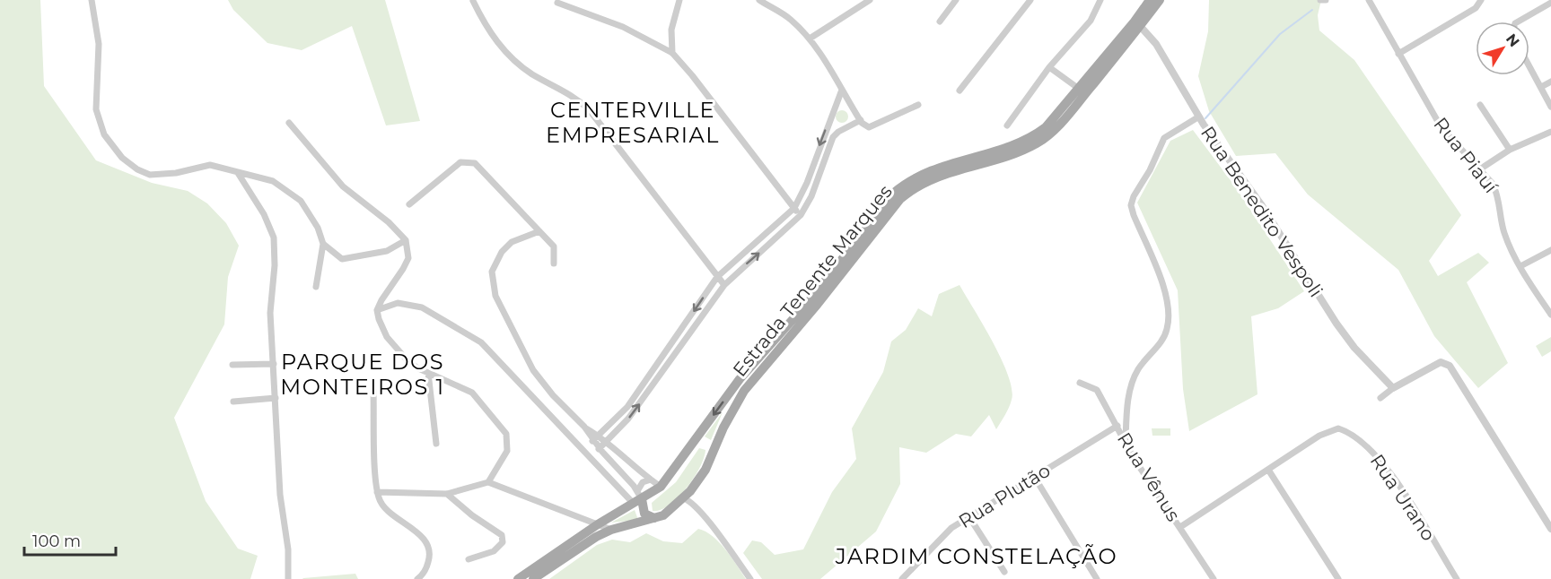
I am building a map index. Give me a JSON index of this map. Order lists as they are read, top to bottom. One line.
{"streets":{"main road":["Estrada Tenente Marques"],"street":["Rua Piauí","Rua Benedito Vespoli","Rua Vênus","Rua Plutão","Rua Urano"]},"crossings":[["Rua Benedito Vespoli","Estrada Tenente Marques"],["Rua Vênus","Rua Plutão"]],"districts":["CENTERVILLE EMPRESARIAL","PARQUE DOS MONTEIROS 1","JARDIM CONSTELAÇÃO"],"scale_bar":"100 m","north":"top right"}
